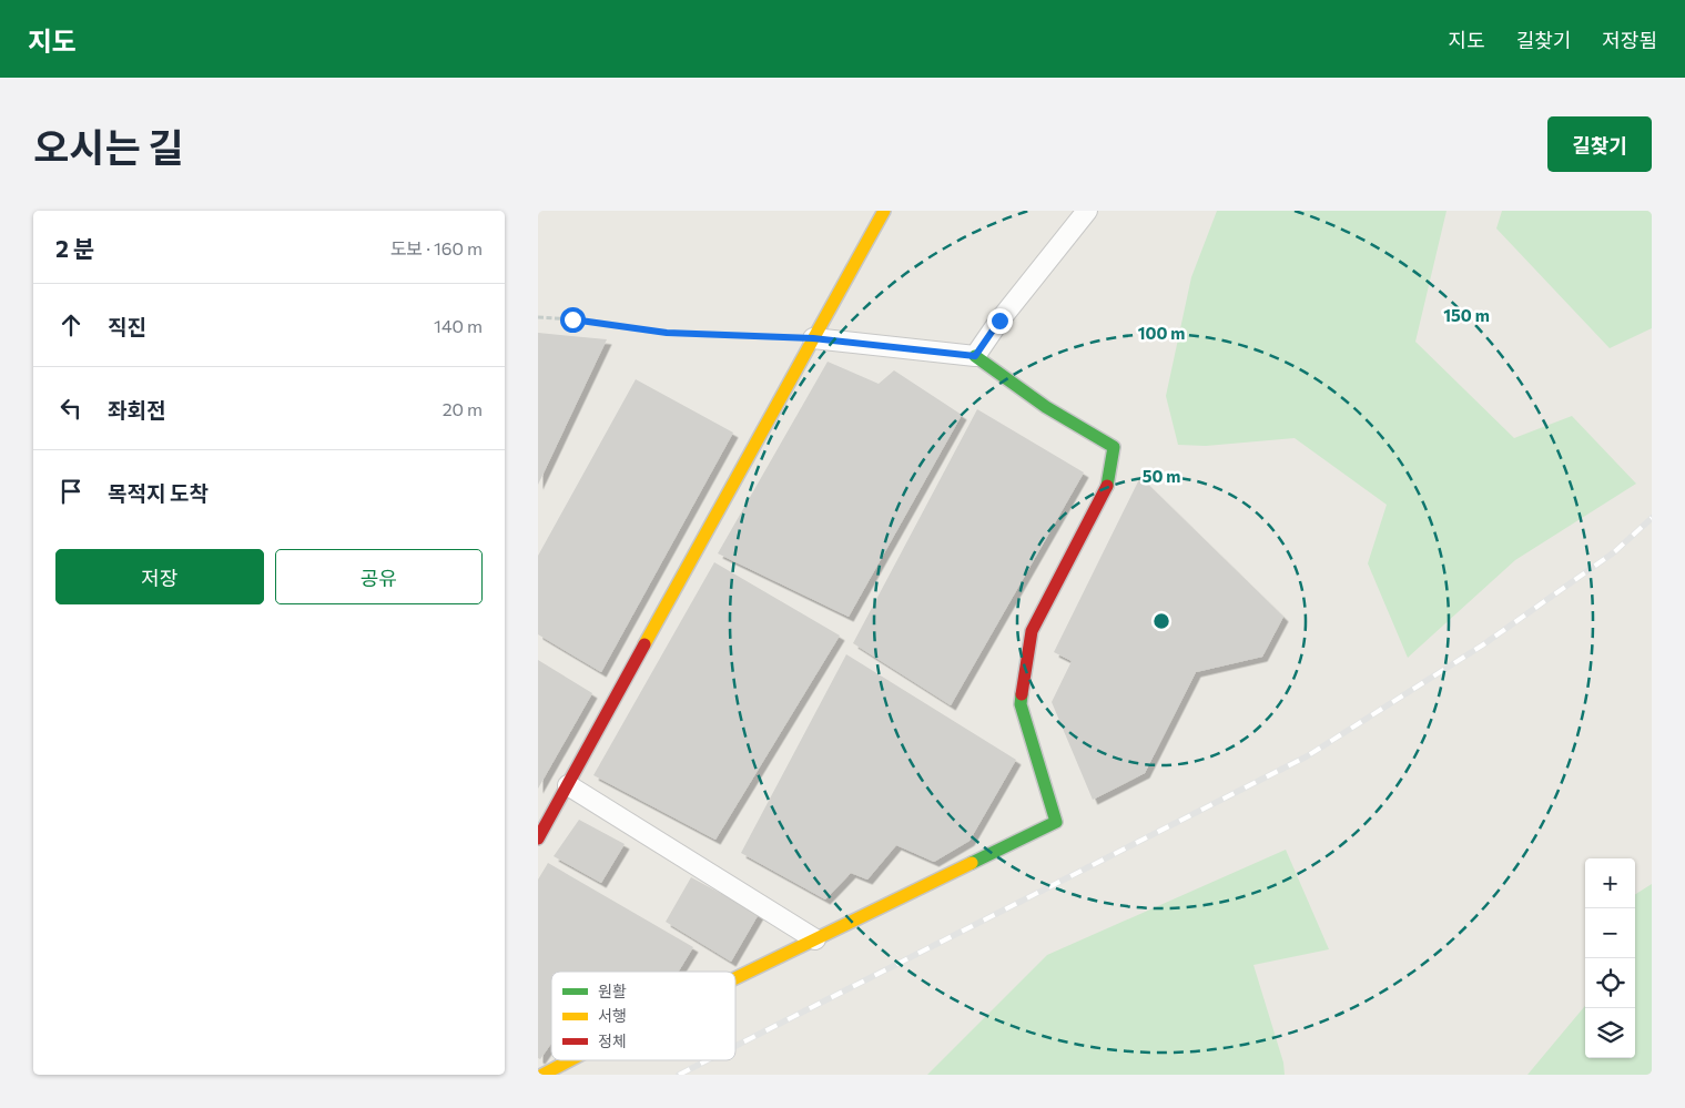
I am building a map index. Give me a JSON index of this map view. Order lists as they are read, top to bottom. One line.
{"legend":["원활","서행","정체"],"page":{"header":"지도","nav":["지도","길찾기","저장됨"],"title":"오시는 길","buttons":["길찾기",["저장","공유"]],"heading":["2 분","도보 · 160 m"],"list":[["직진","140 m"],["좌회전","20 m"],"목적지 도착"],"map_buttons":["+","−"]},"rings":["150 m","100 m","50 m"]}
